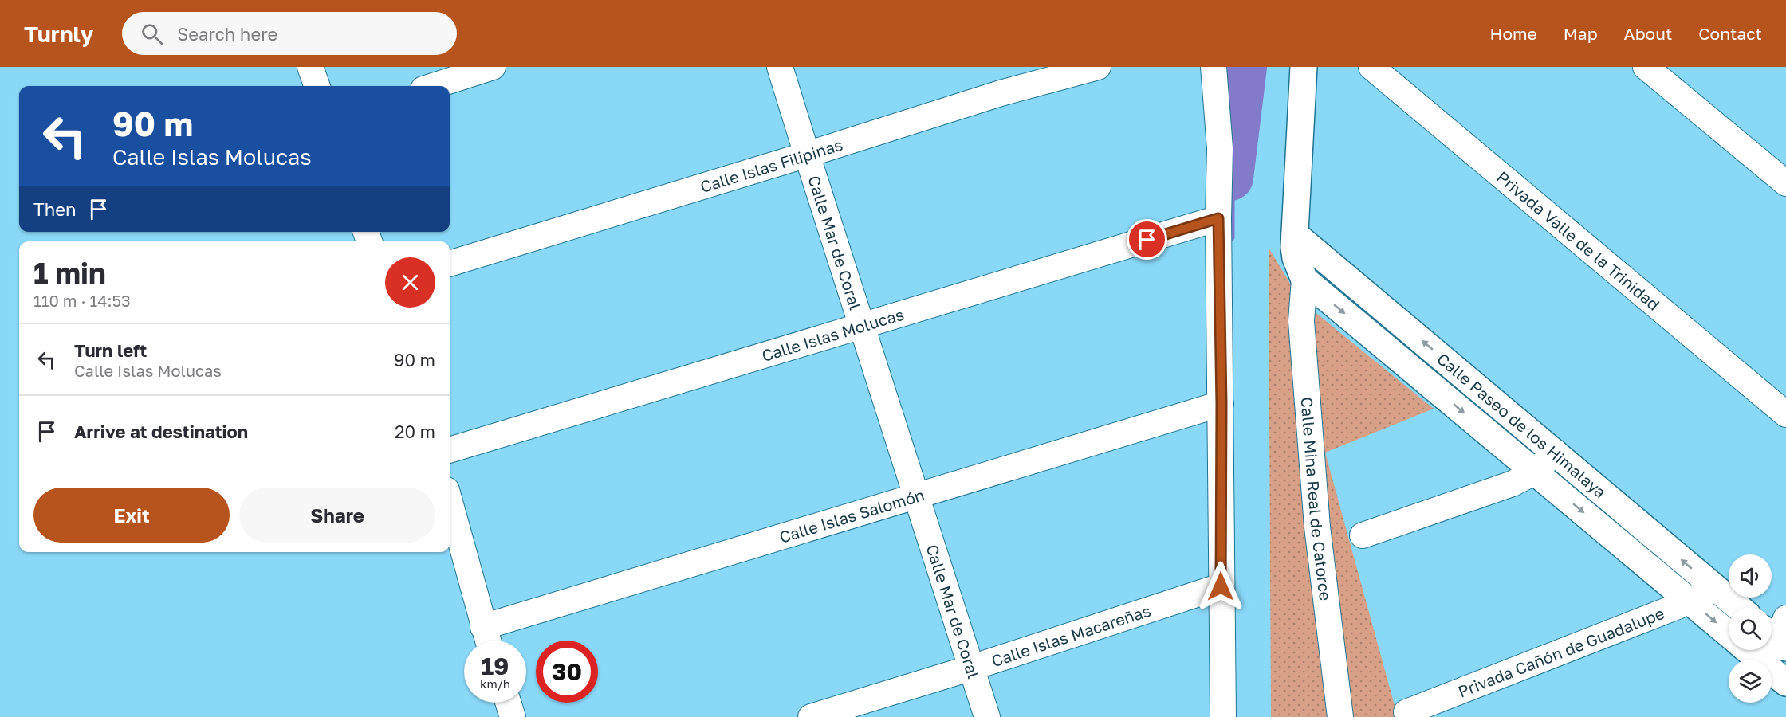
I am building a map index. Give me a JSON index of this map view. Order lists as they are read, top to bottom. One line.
{"streets":{"street":["Calle Islas Filipinas","Privada Valle de la Trinidad","Calle Mar de Coral","Calle Islas Molucas","Calle Paseo de los Himalaya","Calle Mina Real de Catorce","Calle Islas Salomón","Calle Islas Macareñas","Privada Cañón de Guadalupe"]},"crossings":[["Calle Islas Filipinas","Calle Mar de Coral"],["Calle Mar de Coral","Calle Islas Molucas"],["Calle Mar de Coral","Calle Islas Salomón"],["Calle Mar de Coral","Calle Islas Macareñas"],["Calle Paseo de los Himalaya","Calle Mina Real de Catorce"],["Calle Paseo de los Himalaya","Privada Cañón de Guadalupe"]],"page":{"header":"Turnly","search":"Search here","nav":["Home","Map","About","Contact"],"turn":["90 m","Calle Islas Molucas"],"then":"Then","heading":["1 min","110 m · 14:53"],"list":[{"name":"Turn left","note":"Calle Islas Molucas","value":"90 m"},{"name":"Arrive at destination","value":"20 m"}],"buttons":["Exit","Share"],"speed":"19 km/h","limit":"30"}}
